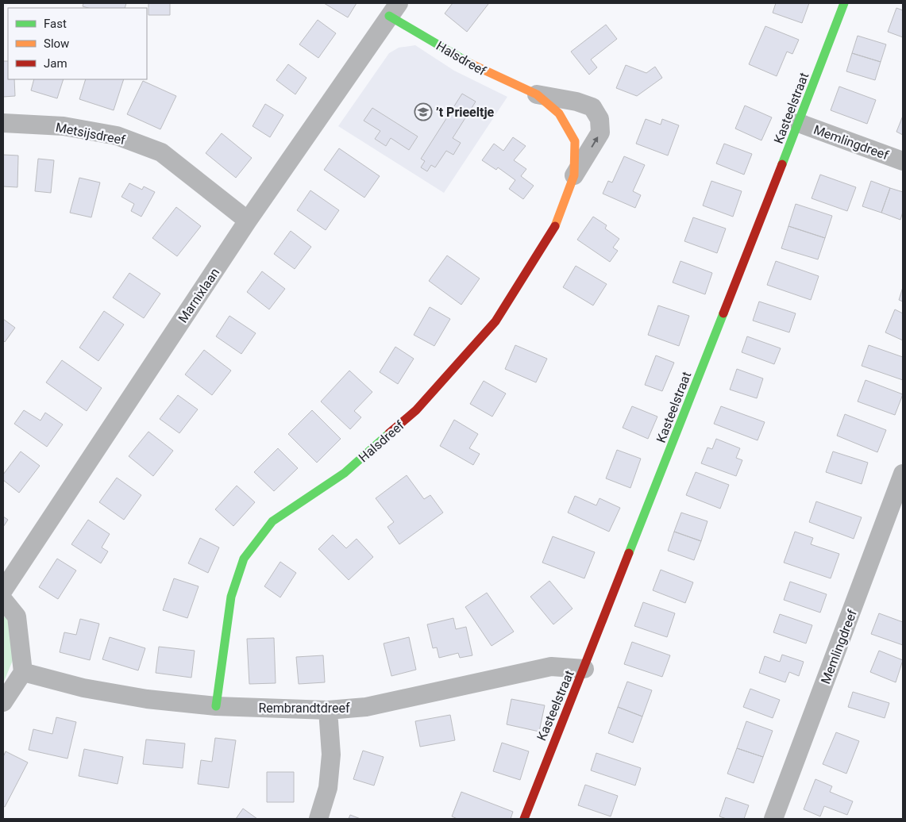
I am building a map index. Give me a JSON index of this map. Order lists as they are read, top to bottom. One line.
{"streets":{"street":["Halsdreef","Kasteelstraat","Metsijsdreef","Memlingdreef","Marnixlaan","Rembrandtdreef"]},"crossings":[["Halsdreef","Marnixlaan"],["Halsdreef","Rembrandtdreef"],["Kasteelstraat","Memlingdreef"],["Kasteelstraat","Rembrandtdreef"],["Metsijsdreef","Marnixlaan"]],"places":{"school or university":["’t Prieeltje"]},"legend":["Fast","Slow","Jam"]}
